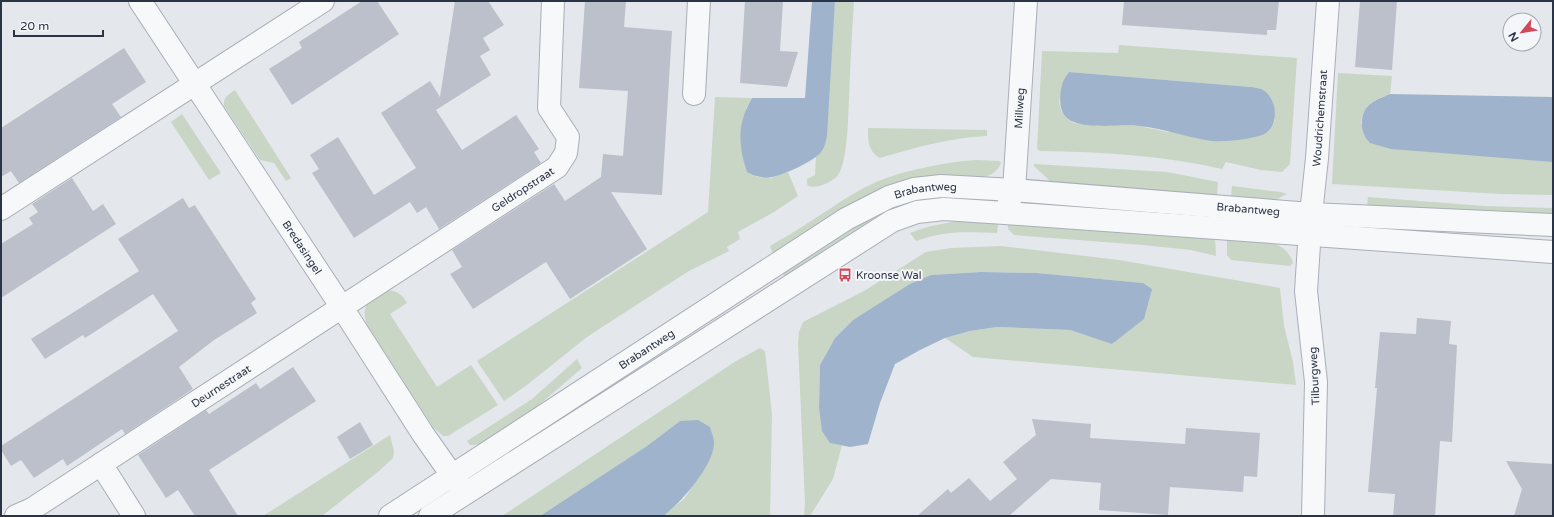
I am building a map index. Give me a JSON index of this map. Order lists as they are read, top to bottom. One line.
{"streets":{"street":["Millweg","Woudrichemstraat","Geldropstraat","Brabantweg","Bredasingel","Tilburgweg","Deurnestraat"]},"crossings":[["Millweg","Brabantweg"],["Woudrichemstraat","Brabantweg"],["Woudrichemstraat","Tilburgweg"],["Geldropstraat","Bredasingel"],["Geldropstraat","Deurnestraat"],["Brabantweg","Bredasingel"],["Brabantweg","Tilburgweg"],["Bredasingel","Deurnestraat"]],"places":{"bus stop":["Kroonse Wal"]},"scale_bar":"20 m","north":"bottom left"}
